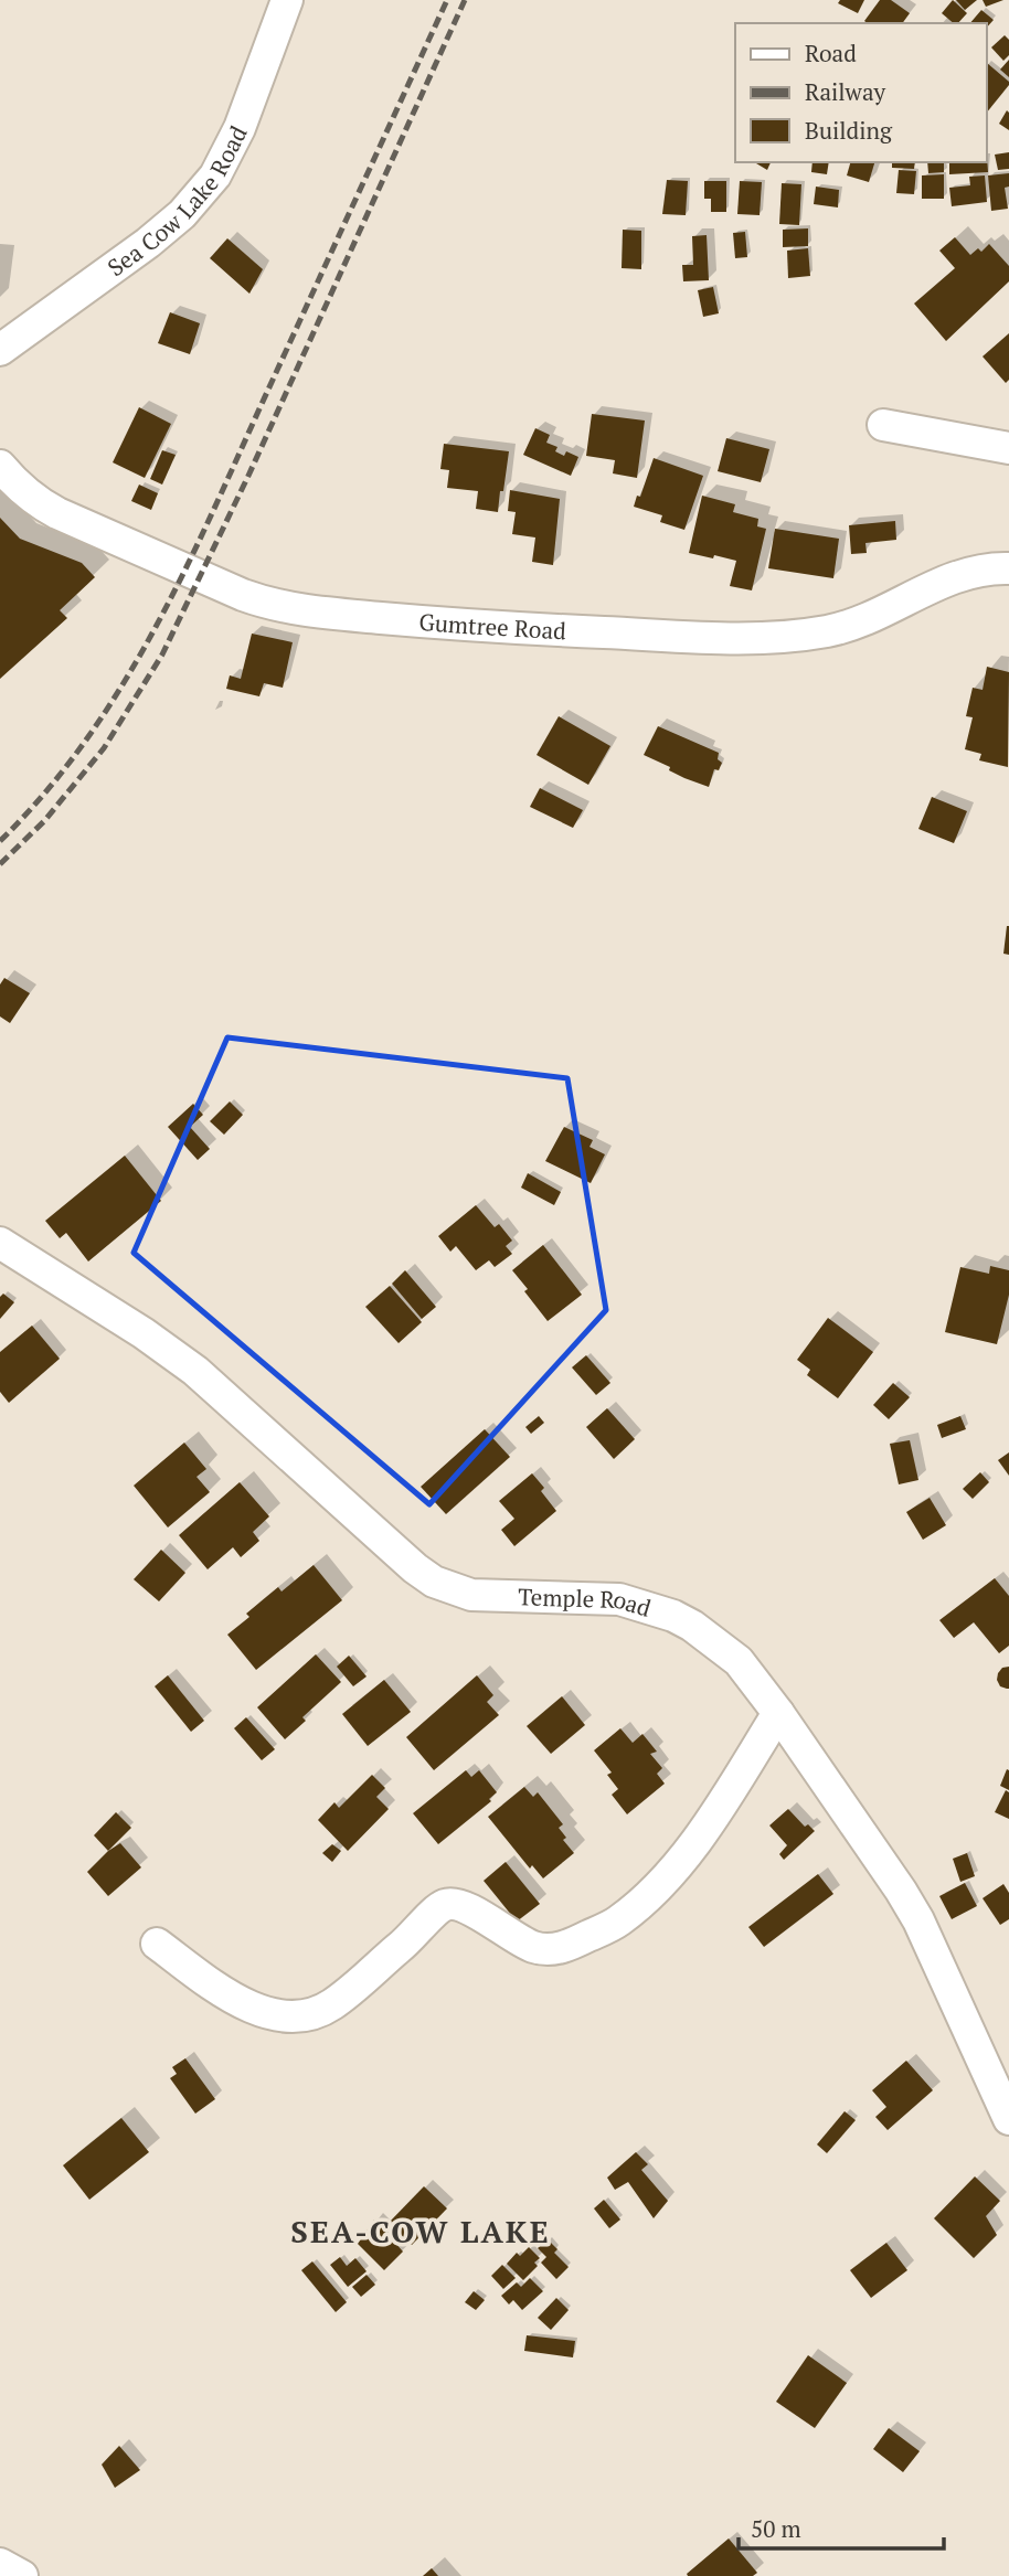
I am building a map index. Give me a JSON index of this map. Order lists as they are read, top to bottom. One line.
{"streets":{"street":["Sea Cow Lake Road","Gumtree Road","Temple Road"]},"districts":["SEA-COW LAKE"],"legend":["Road","Railway","Building"],"scale_bar":"50 m"}
